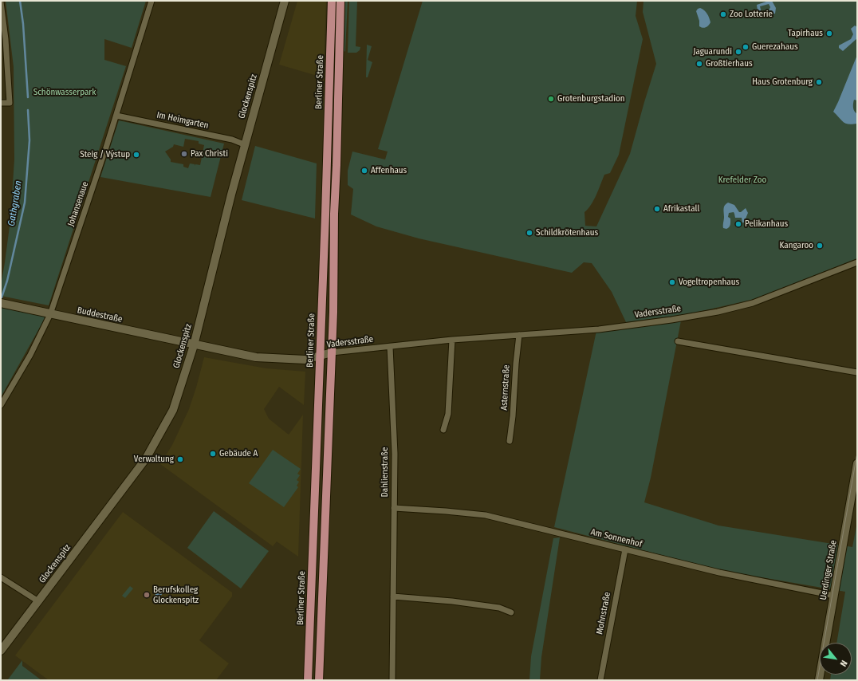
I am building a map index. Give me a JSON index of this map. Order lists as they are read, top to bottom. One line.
{"streets":{"main road":["Berliner Straße","Glockenspitz","Vadersstraße","Buddestraße","Uerdinger Straße"],"street":["Im Heimgarten","Johansenaue","Asternstraße","Dahlienstraße","Am Sonnenhof","Mohnstraße"]},"crossings":[["Berliner Straße","Vadersstraße"],["Glockenspitz","Im Heimgarten"],["Glockenspitz","Vadersstraße"],["Glockenspitz","Buddestraße"],["Im Heimgarten","Johansenaue"],["Johansenaue","Buddestraße"],["Vadersstraße","Buddestraße"],["Vadersstraße","Asternstraße"],["Vadersstraße","Dahlienstraße"],["Dahlienstraße","Am Sonnenhof"],["Am Sonnenhof","Uerdinger Straße"],["Am Sonnenhof","Mohnstraße"]],"water":["Gathgraben"],"parks":["Schönwasserpark","Krefelder Zoo"],"places":["Zoo Lotterie","Tapirhaus","Guerezahaus","Jaguarundi","Großtierhaus","Haus Grotenburg","Grotenburgstadion","Pax Christi","Steig / Výstup","Affenhaus","Afrikastall","Pelikanhaus","Schildkrötenhaus","Kangaroo","Vogeltropenhaus","Gebäude A","Verwaltung","Berufskolleg Glockenspitz"],"north":"bottom right"}
